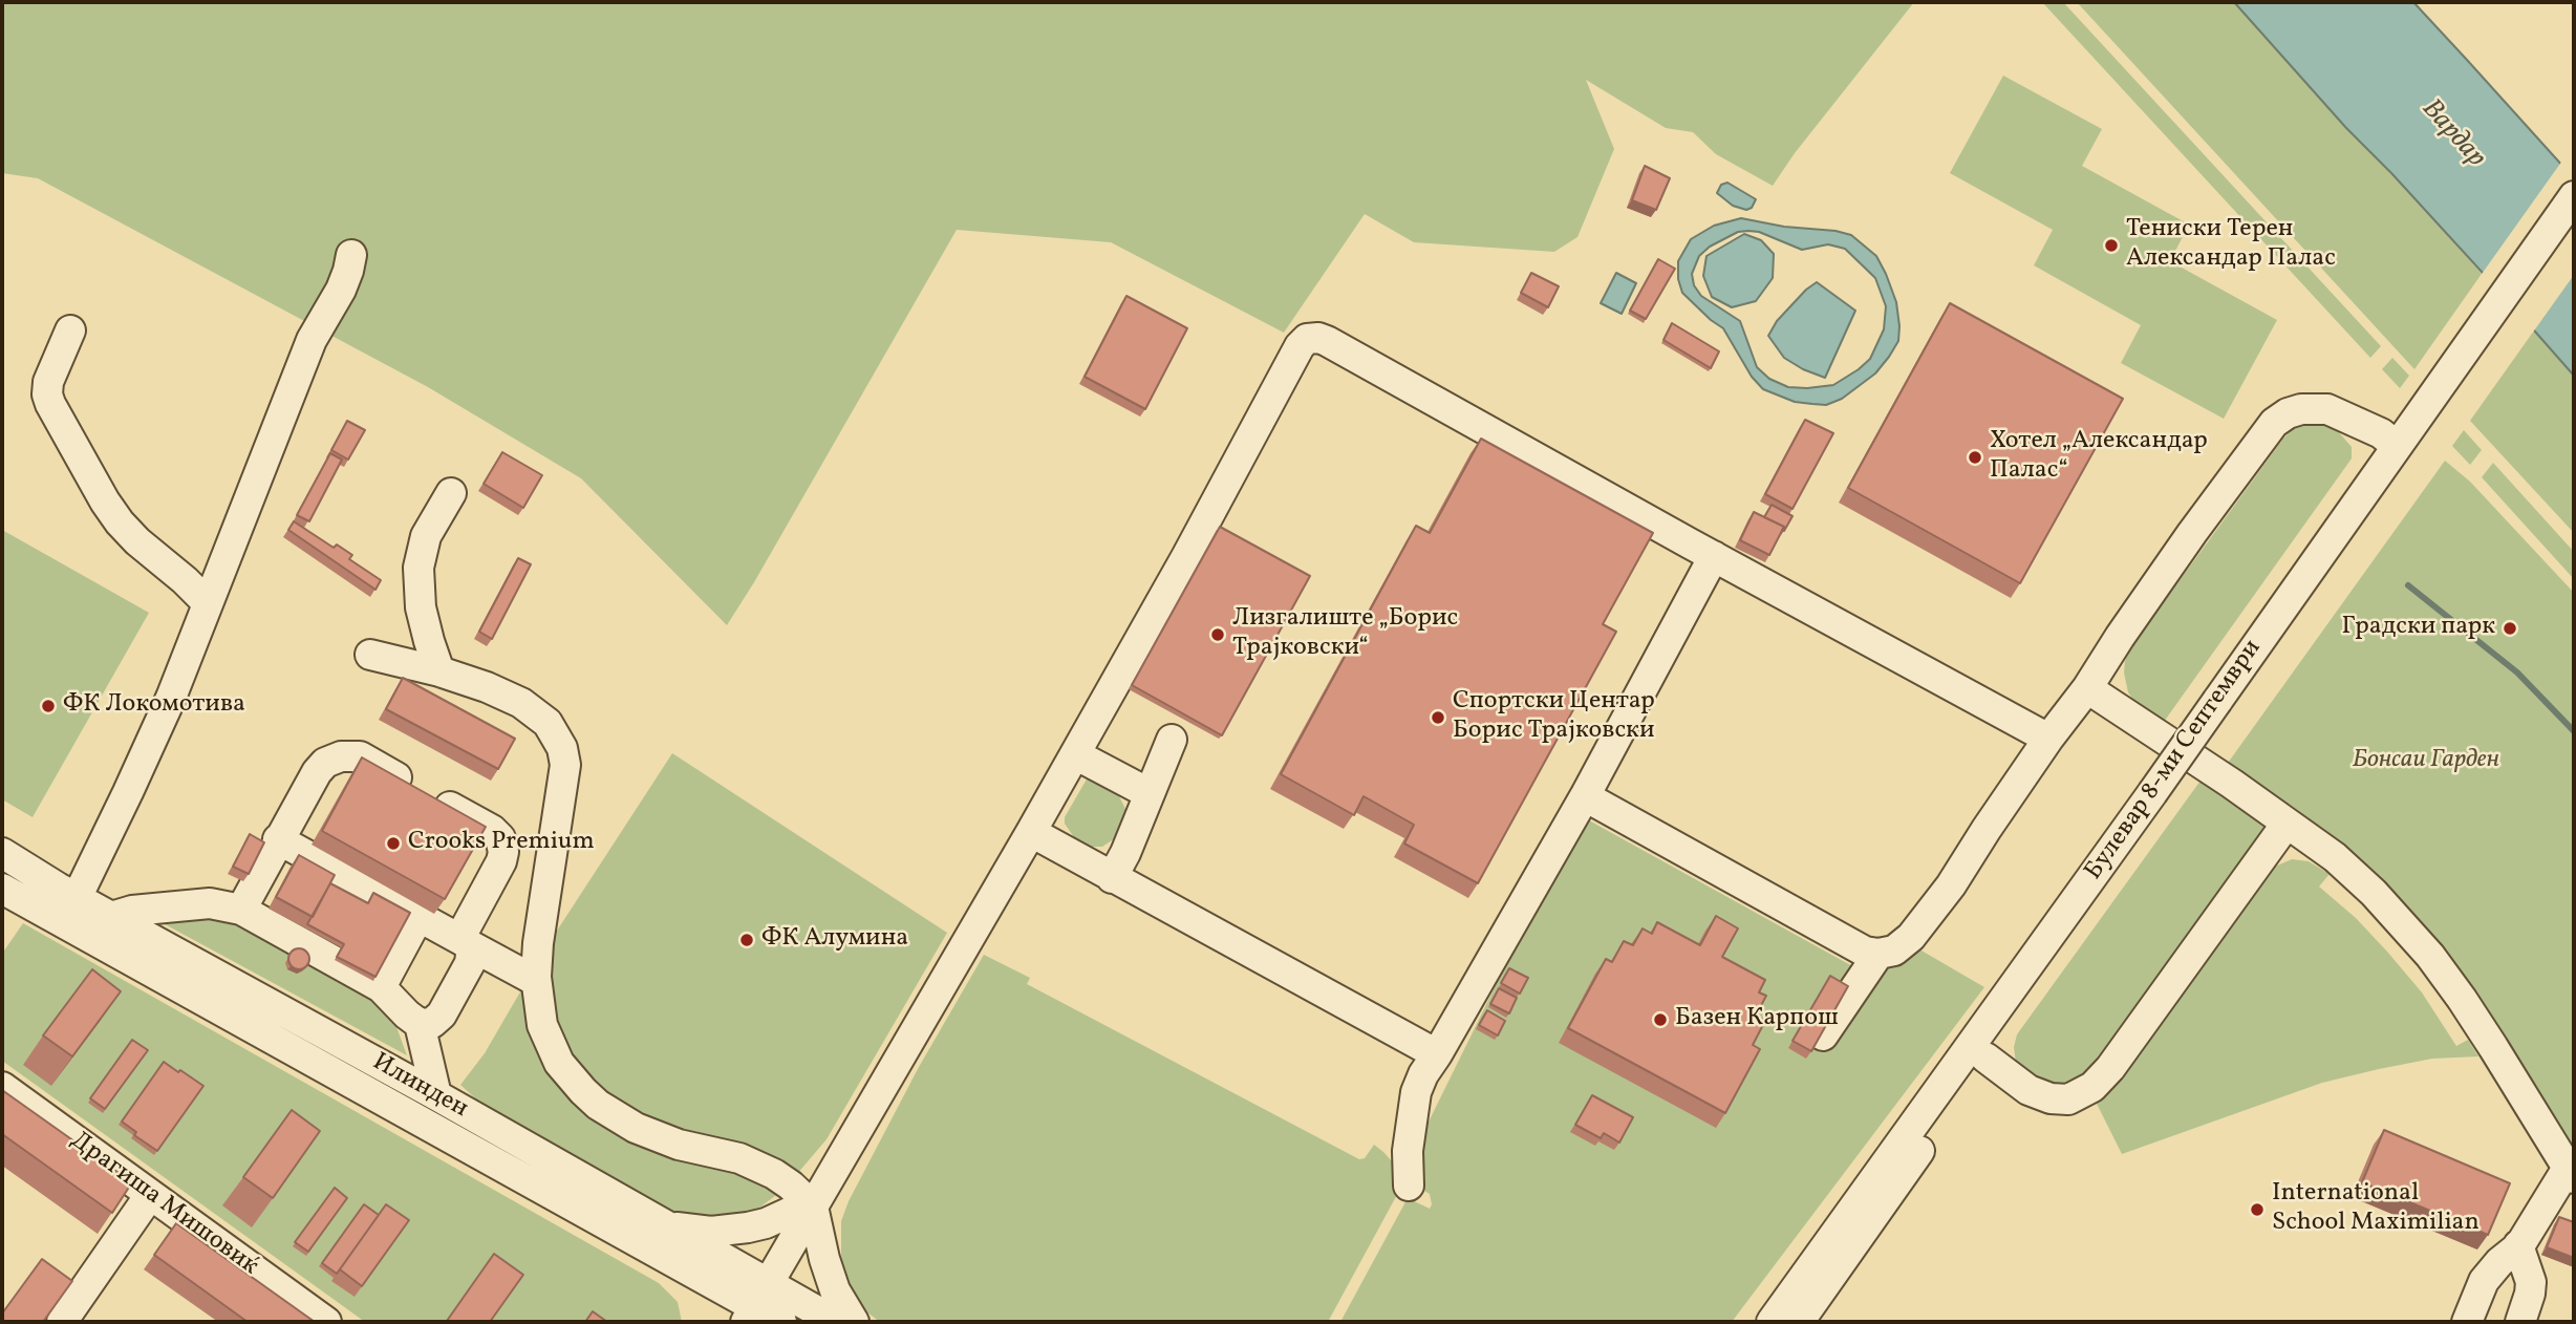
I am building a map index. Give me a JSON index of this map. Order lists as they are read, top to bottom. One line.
{"streets":{"street":["Булевар 8-ми Септември","Илинден","Драгиша Мишовиќ"]},"water":["Вардар"],"parks":["Бонсаи Гарден"],"places":["Тениски Терен Александар Палас","Хотел „Александар Палас“","Градски парк","Лизгалиште „Борис Трајковски“","ФК Локомотива","Спортски Центар Борис Трајковски","Crooks Premium","ФК Алумина","Базен Карпош","International School Maximilian"]}
